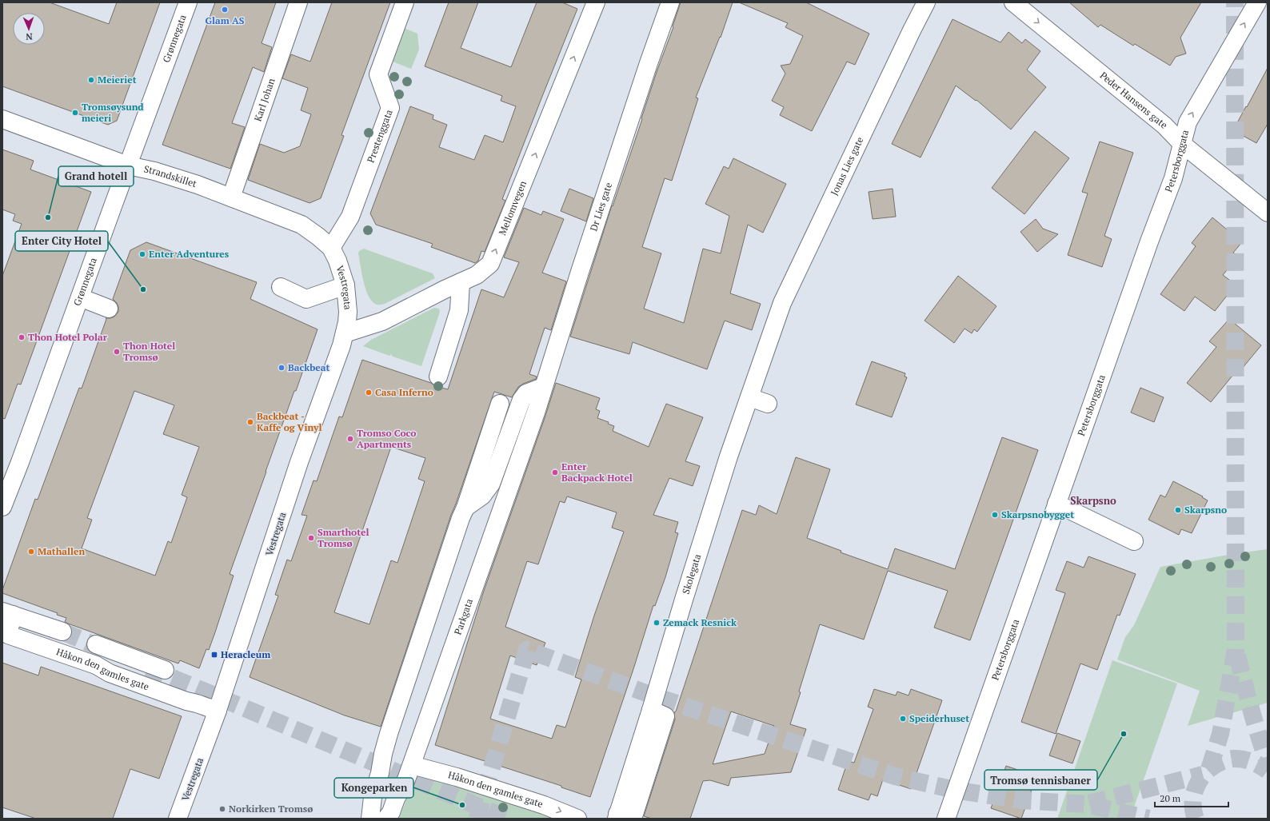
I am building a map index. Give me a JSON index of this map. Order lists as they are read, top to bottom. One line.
{"streets":{"street":["Grønnegata","Karl Johan","Peder Hansens gate","Prestenggata","Petersborggata","Jonas Lies gate","Strandskillet","Dr Lies gate","Mellomvegen","Vestregata","Skolegata","Parkgata","Håkon den gamles gate"]},"crossings":[["Grønnegata","Strandskillet"],["Karl Johan","Strandskillet"],["Peder Hansens gate","Petersborggata"],["Prestenggata","Strandskillet"],["Prestenggata","Vestregata"],["Jonas Lies gate","Skolegata"],["Strandskillet","Vestregata"],["Dr Lies gate","Parkgata"],["Mellomvegen","Vestregata"],["Vestregata","Håkon den gamles gate"],["Parkgata","Håkon den gamles gate"]],"one_way":["Peder Hansens gate","Mellomvegen","Håkon den gamles gate"],"districts":["Skarpsno"],"places":{"other":["Glam AS","Meieriet","Tromsøysund meieri","Grand hotell","Enter Adventures","Enter City Hotel","Thon Hotel Polar","Thon Hotel Tromsø","Backbeat","Casa Inferno","Backbeat - Kaffe og Vinyl","Tromso Coco Apartments","Enter Backpack Hotel","Skarpsno","Skarpsnobygget","Smarthotel Tromsø","Mathallen","Zemack Resnick","Speiderhuset","Tromsø tennisbaner","Kongeparken","Norkirken Tromsø"],"transit":["Heracleum"]},"scale_bar":"20 m","north":"bottom"}
